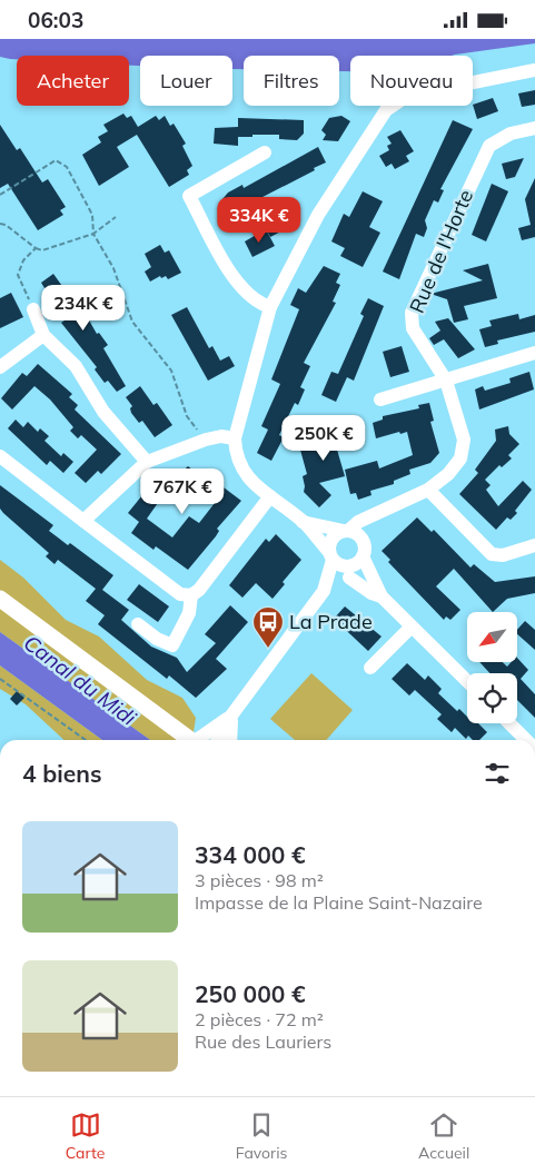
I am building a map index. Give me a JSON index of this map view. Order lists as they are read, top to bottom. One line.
{"streets":{"street":["Rue de l'Horte"]},"water":["Canal du Midi"],"places":{"bus stop":["La Prade"]},"north":"bottom left","page":{"status":"06:03","chip":["Acheter","Louer","Filtres","Nouveau"],"price":["334K €","234K €","250K €","767K €"],"heading":"4 biens","list":[{"name":"334 000 €","note":"3 pièces · 98 m² · Impasse de la Plaine Saint-Nazaire"},{"name":"250 000 €","note":"2 pièces · 72 m² · Rue des Lauriers"}],"tabs":["Carte","Favoris","Accueil"]}}
